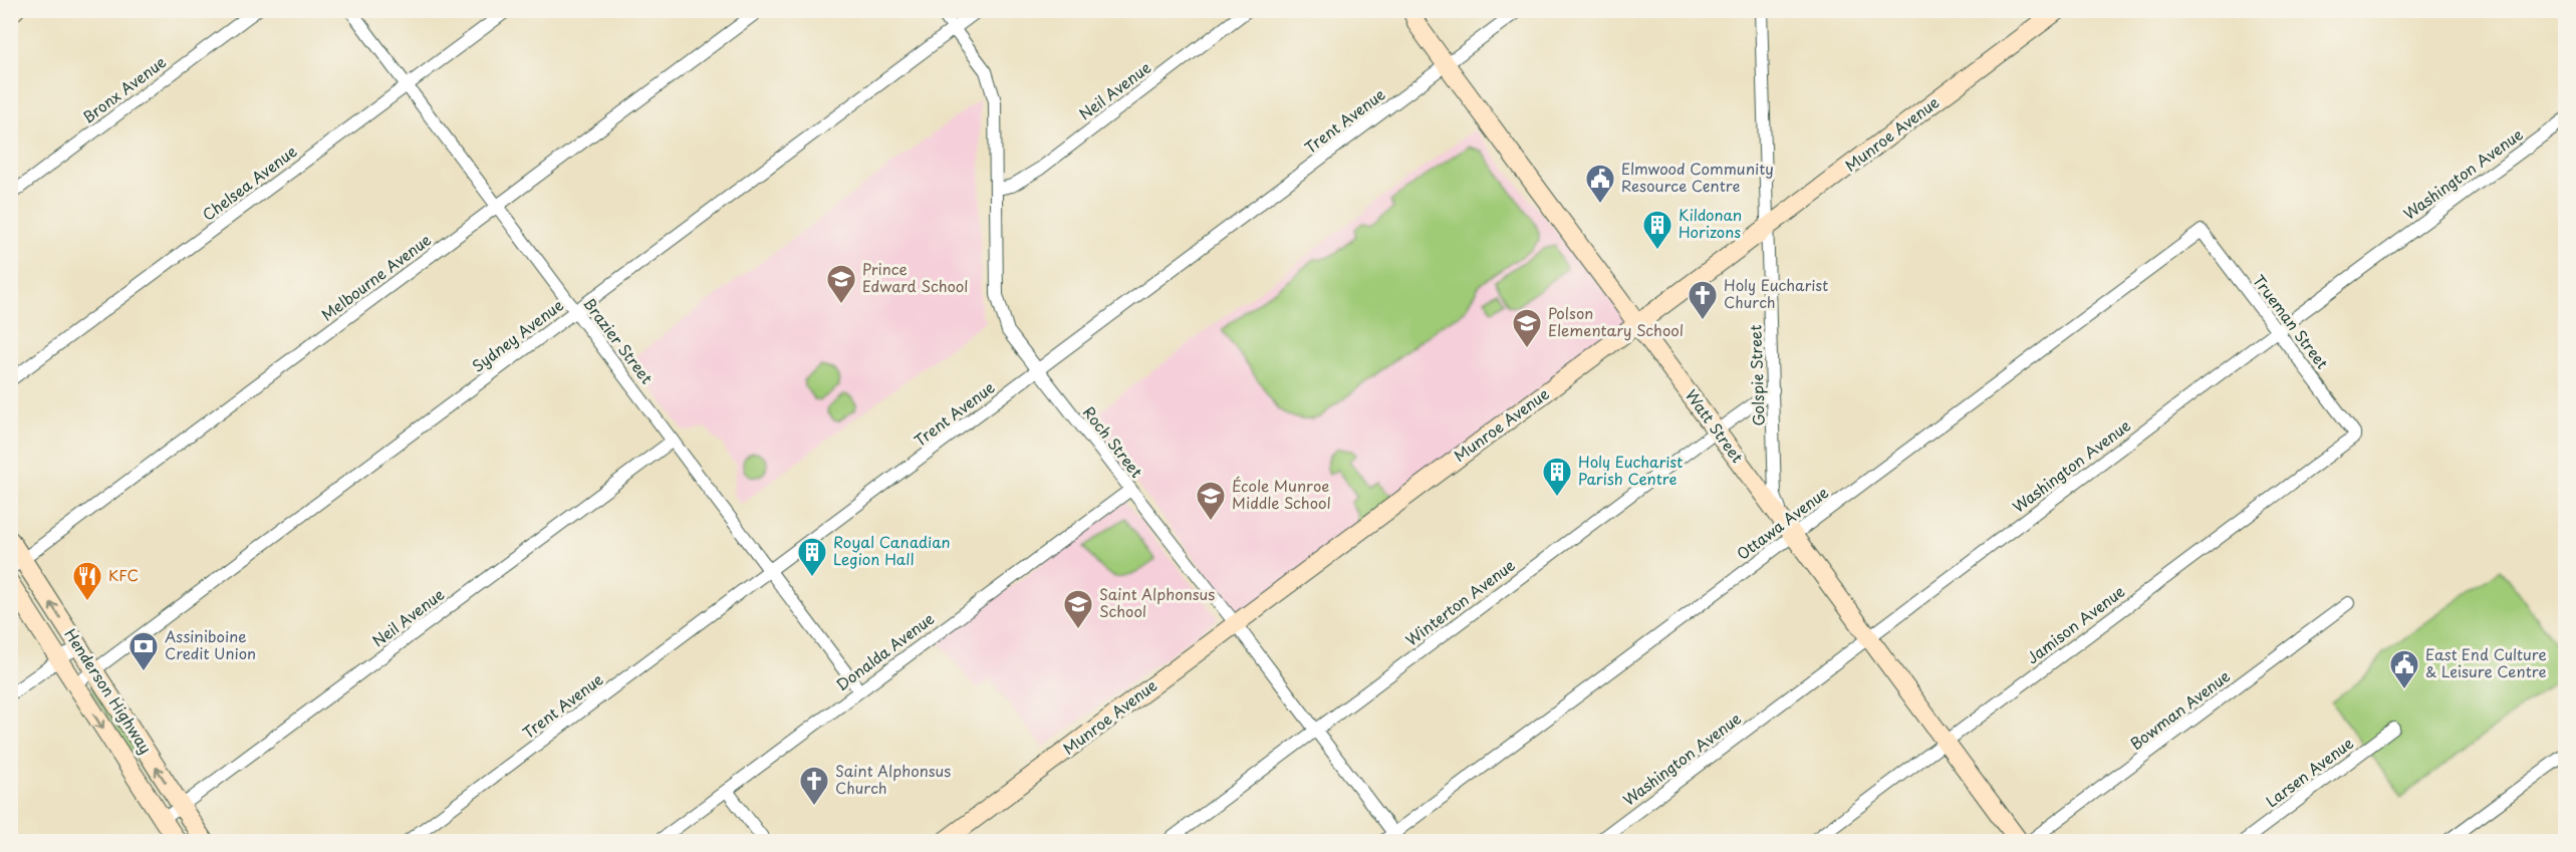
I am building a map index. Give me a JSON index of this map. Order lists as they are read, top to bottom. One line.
{"streets":{"main road":["Munroe Avenue","Watt Street","Henderson Highway"],"street":["Bronx Avenue","Neil Avenue","Trent Avenue","Washington Avenue","Chelsea Avenue","Melbourne Avenue","Trueman Street","Sydney Avenue","Brazier Street","Golspie Street","Roch Street","Ottawa Avenue","Winterton Avenue","Jamison Avenue","Donalda Avenue","Bowman Avenue","Larsen Avenue"]},"crossings":[["Neil Avenue","Brazier Street"],["Neil Avenue","Roch Street"],["Neil Avenue","Henderson Highway"],["Trent Avenue","Brazier Street"],["Trent Avenue","Watt Street"],["Trent Avenue","Roch Street"],["Munroe Avenue","Golspie Street"],["Munroe Avenue","Watt Street"],["Munroe Avenue","Roch Street"],["Washington Avenue","Trueman Street"],["Washington Avenue","Watt Street"],["Chelsea Avenue","Brazier Street"],["Melbourne Avenue","Brazier Street"],["Melbourne Avenue","Henderson Highway"],["Trueman Street","Ottawa Avenue"],["Trueman Street","Jamison Avenue"],["Sydney Avenue","Brazier Street"],["Sydney Avenue","Roch Street"],["Sydney Avenue","Henderson Highway"],["Brazier Street","Donalda Avenue"],["Golspie Street","Watt Street"],["Golspie Street","Ottawa Avenue"],["Golspie Street","Winterton Avenue"],["Watt Street","Ottawa Avenue"],["Watt Street","Winterton Avenue"],["Watt Street","Jamison Avenue"],["Roch Street","Ottawa Avenue"],["Roch Street","Winterton Avenue"],["Roch Street","Donalda Avenue"]],"places":{"public building":["Elmwood Community Resource Centre","East End Culture & Leisure Centre"],"building":["Kildonan Horizons","Holy Eucharist Parish Centre","Royal Canadian Legion Hall"],"school or university":["Prince Edward School","Polson Elementary School","École Munroe Middle School","Saint Alphonsus School"],"church":["Holy Eucharist Church","Saint Alphonsus Church"],"restaurant":["KFC"],"bank":["Assiniboine Credit Union"]}}
